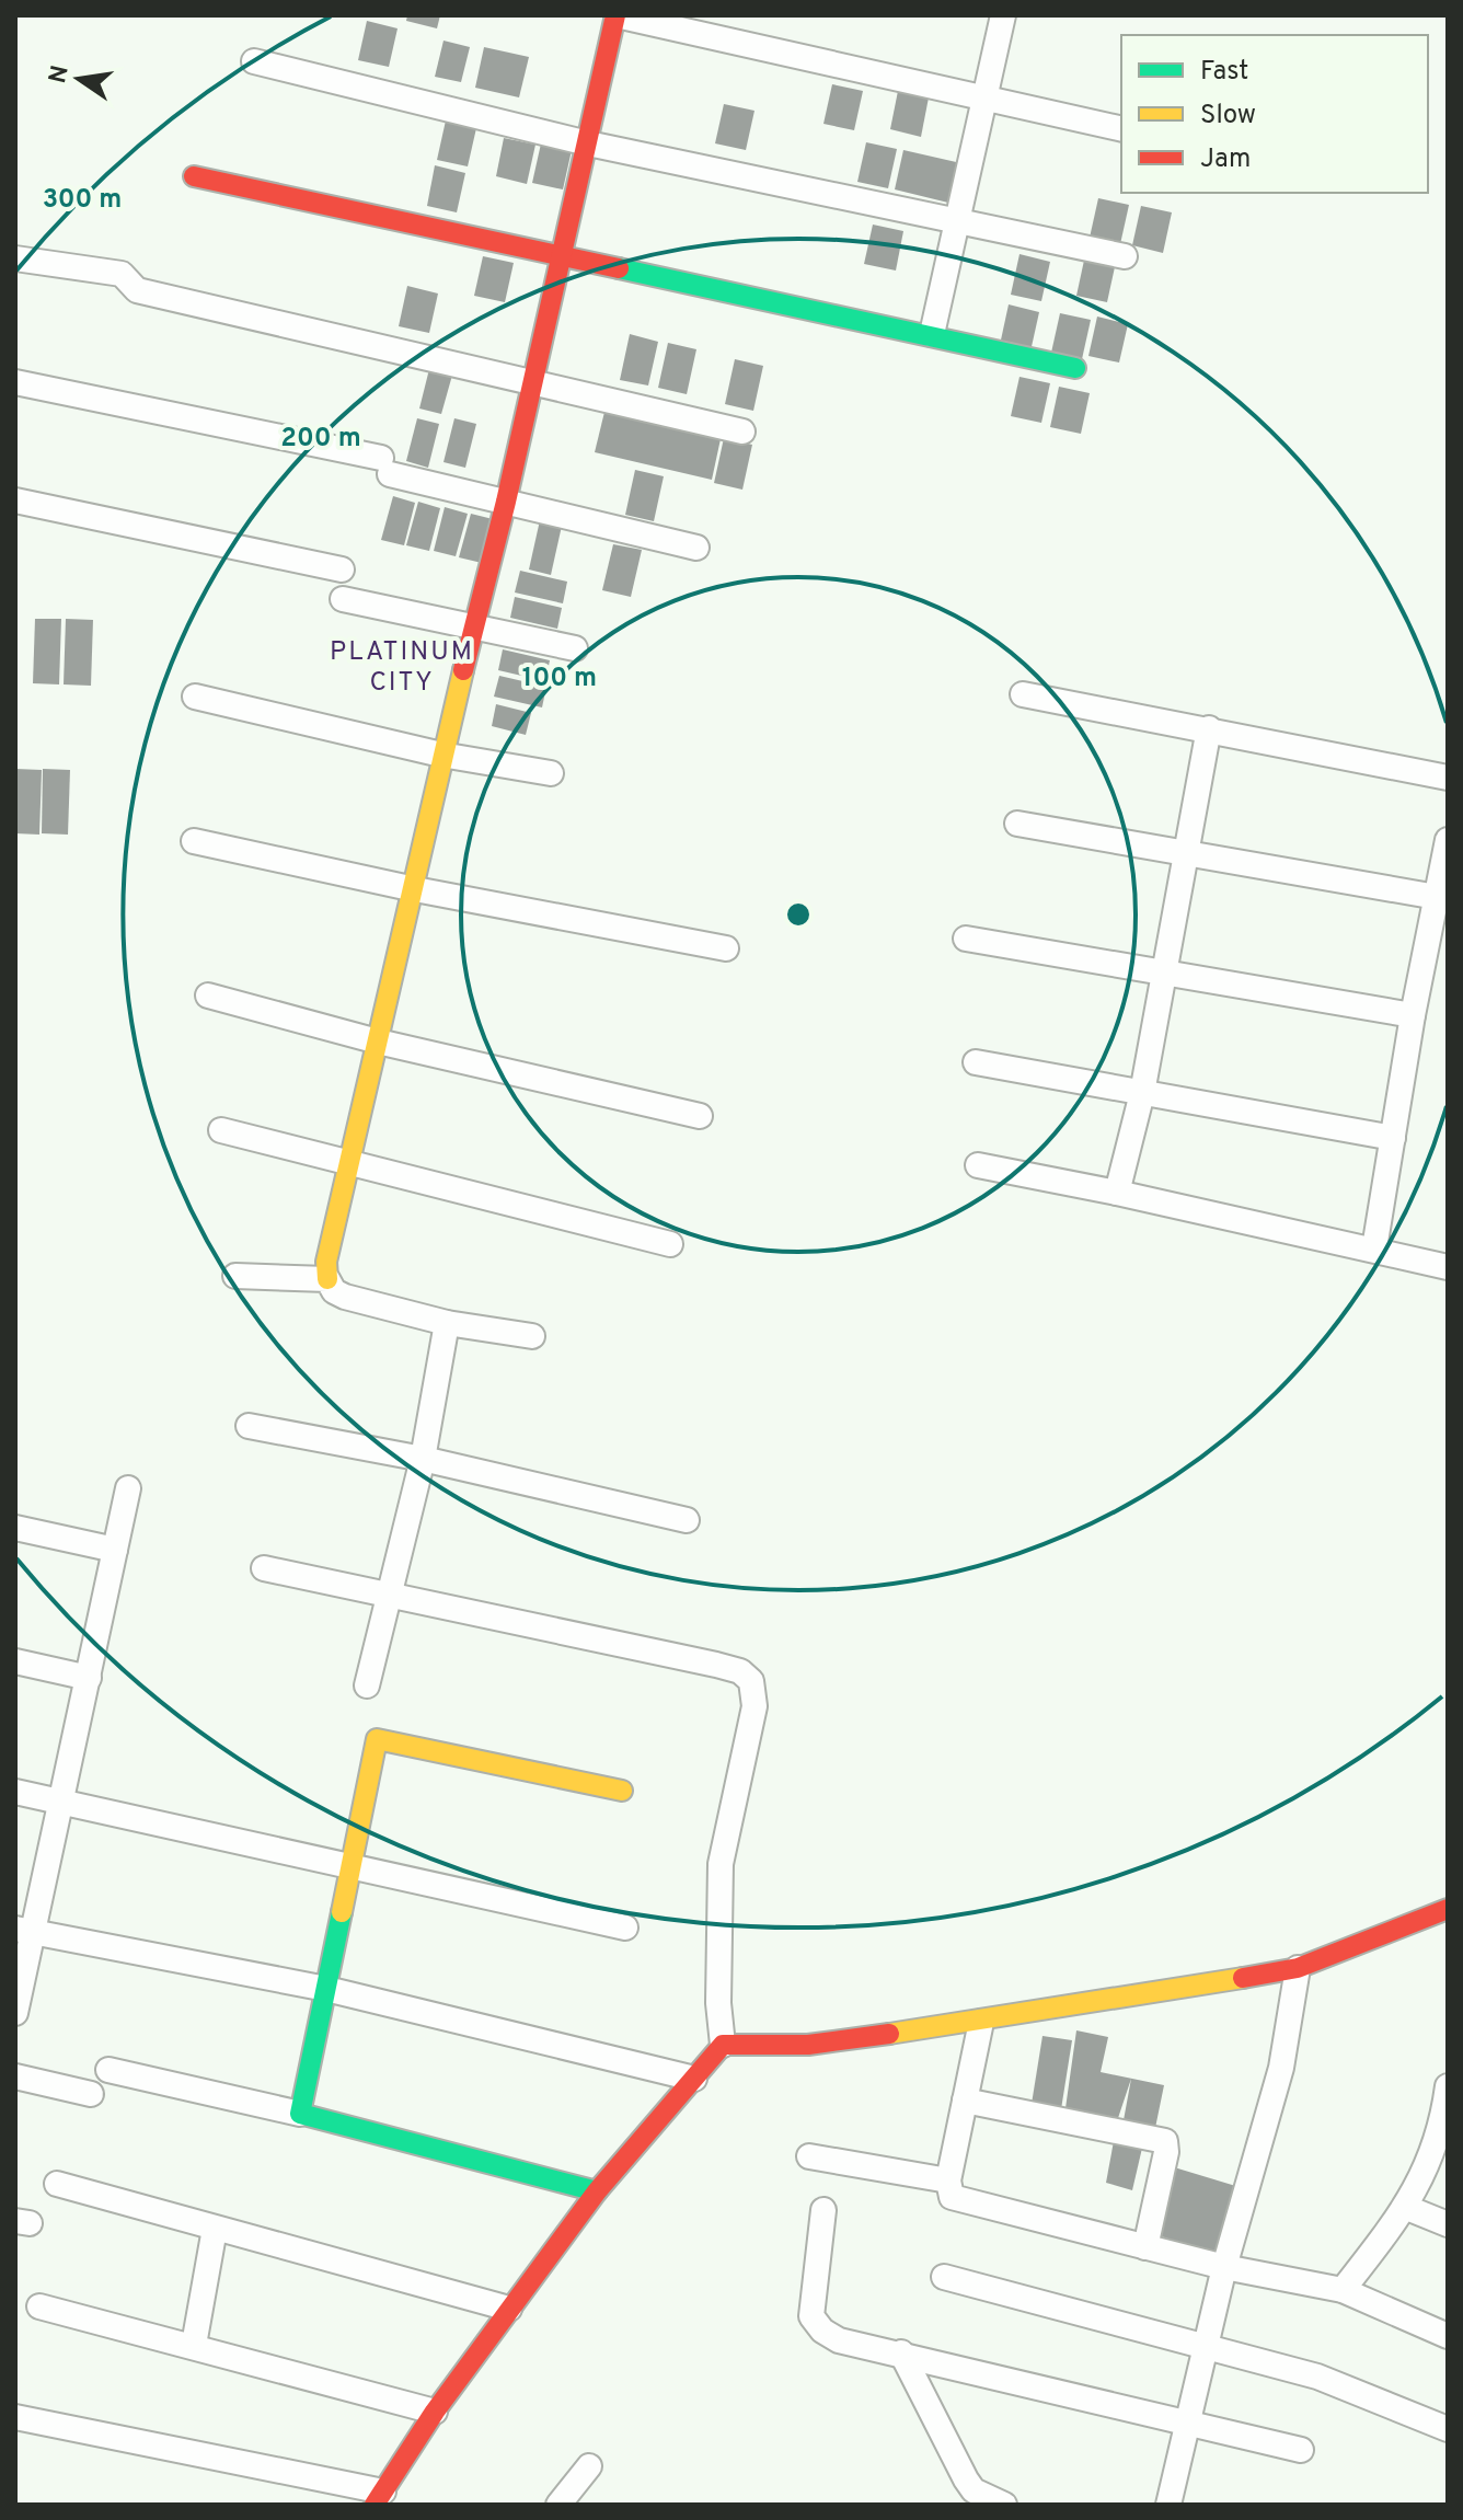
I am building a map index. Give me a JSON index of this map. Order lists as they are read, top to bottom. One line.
{"districts":["PLATINUM CITY"],"legend":["Fast","Slow","Jam"],"north":"left","rings":["300 m","200 m","100 m"]}
